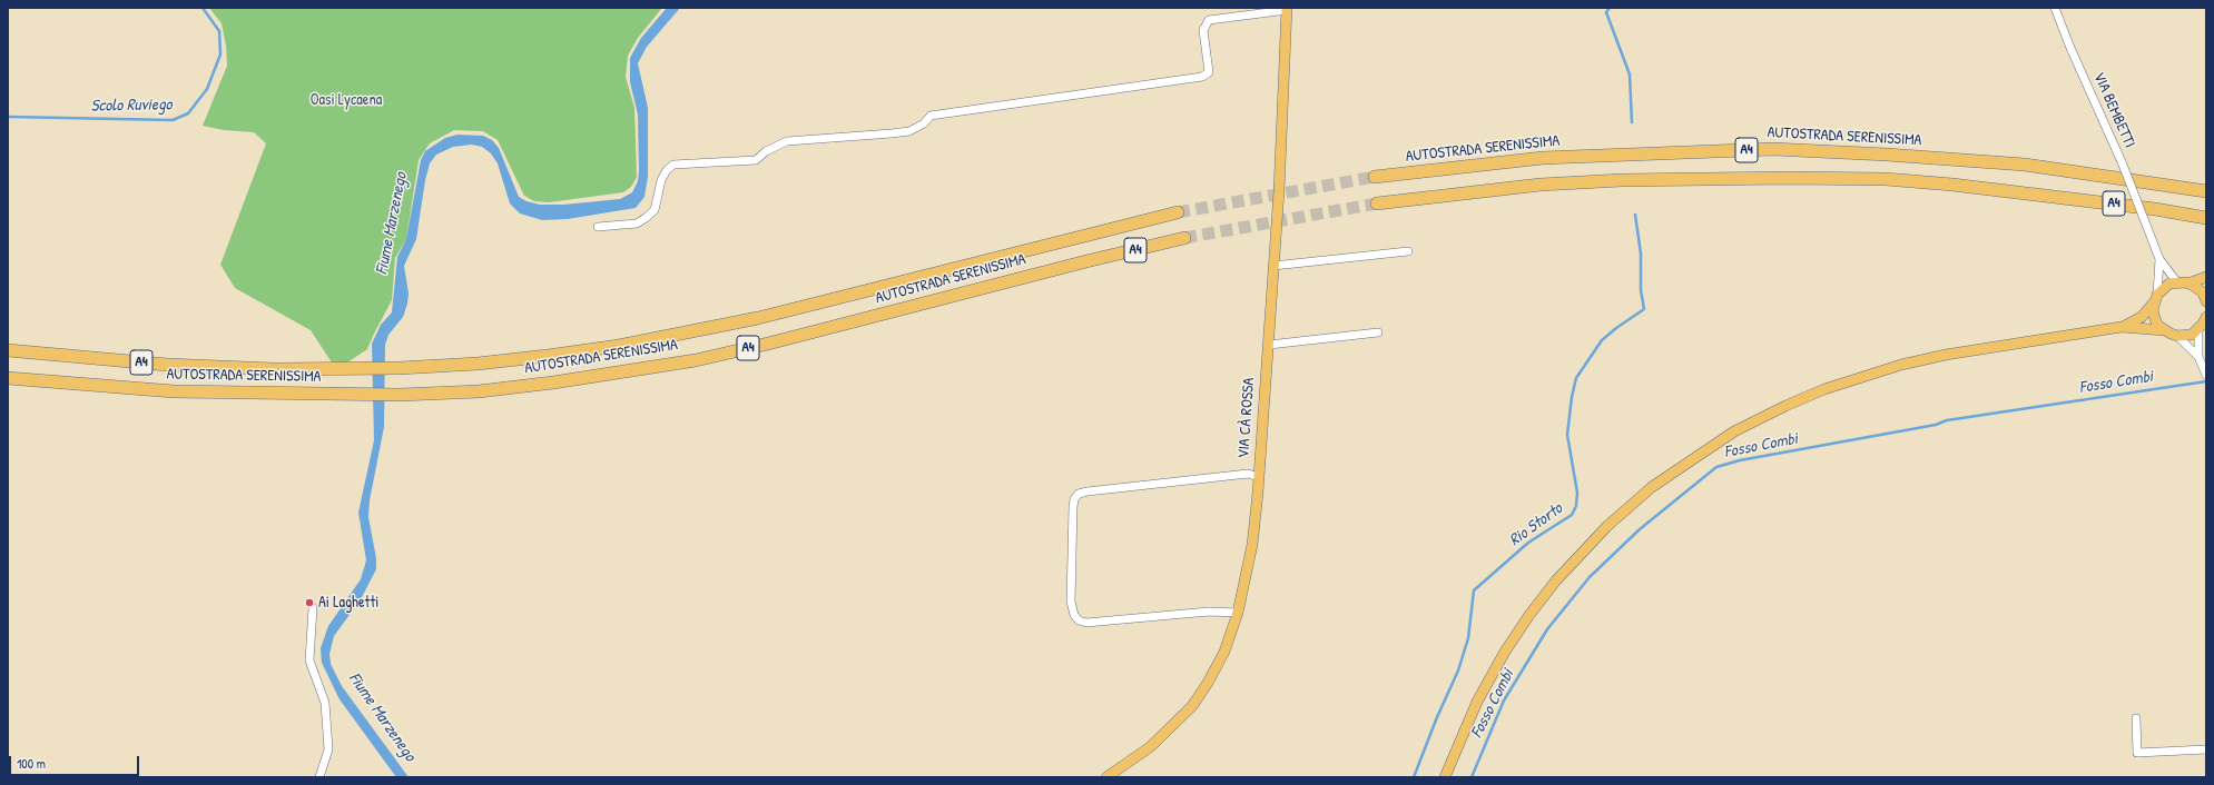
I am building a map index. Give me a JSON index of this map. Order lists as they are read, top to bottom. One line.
{"streets":{"highway":["AUTOSTRADA SERENISSIMA","A4"],"main road":["VIA CÀ ROSSA"],"street":["VIA BEMBETTI"]},"water":["Scolo Ruviego","Fiume Marzenego","Fosso Combi","Rio Storto"],"parks":["Oasi Lycaena"],"places":["Ai Laghetti"],"scale_bar":"100 m"}
